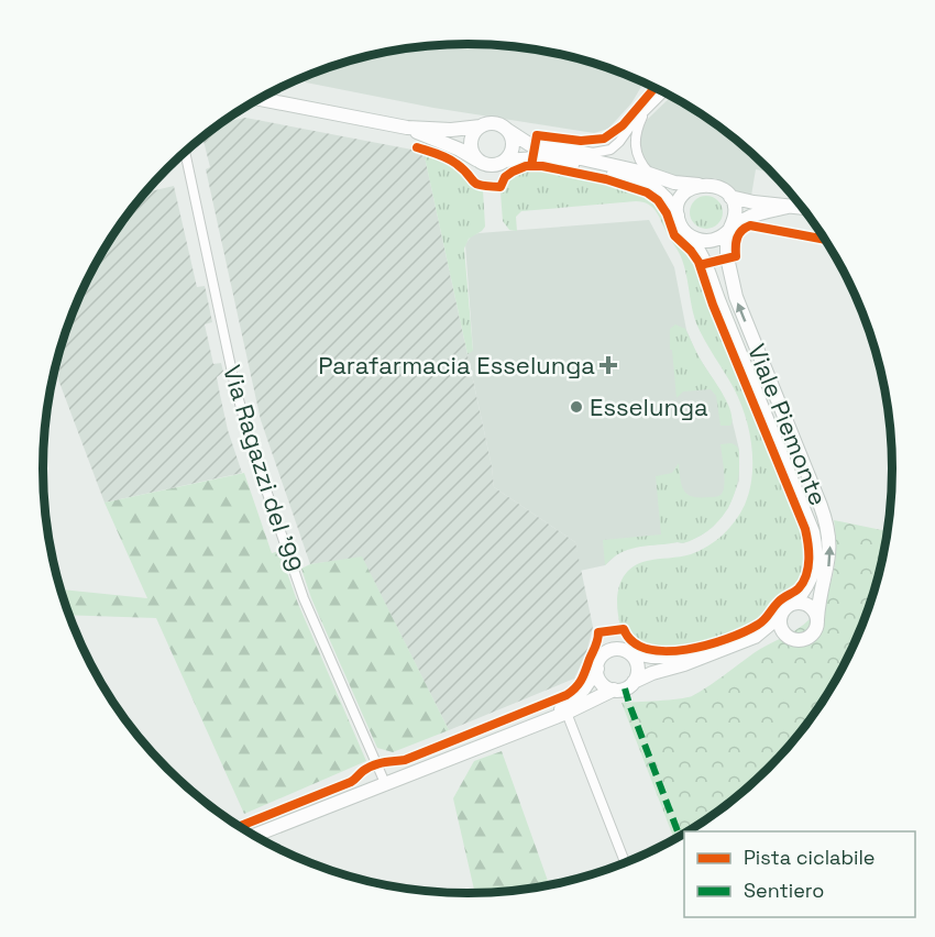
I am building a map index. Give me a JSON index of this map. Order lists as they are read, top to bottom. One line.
{"streets":{"street":["Viale Piemonte","Via Ragazzi del '99"]},"places":{"health":["Parafarmacia Esselunga"],"other":["Esselunga"]},"legend":["Pista ciclabile","Sentiero"]}
